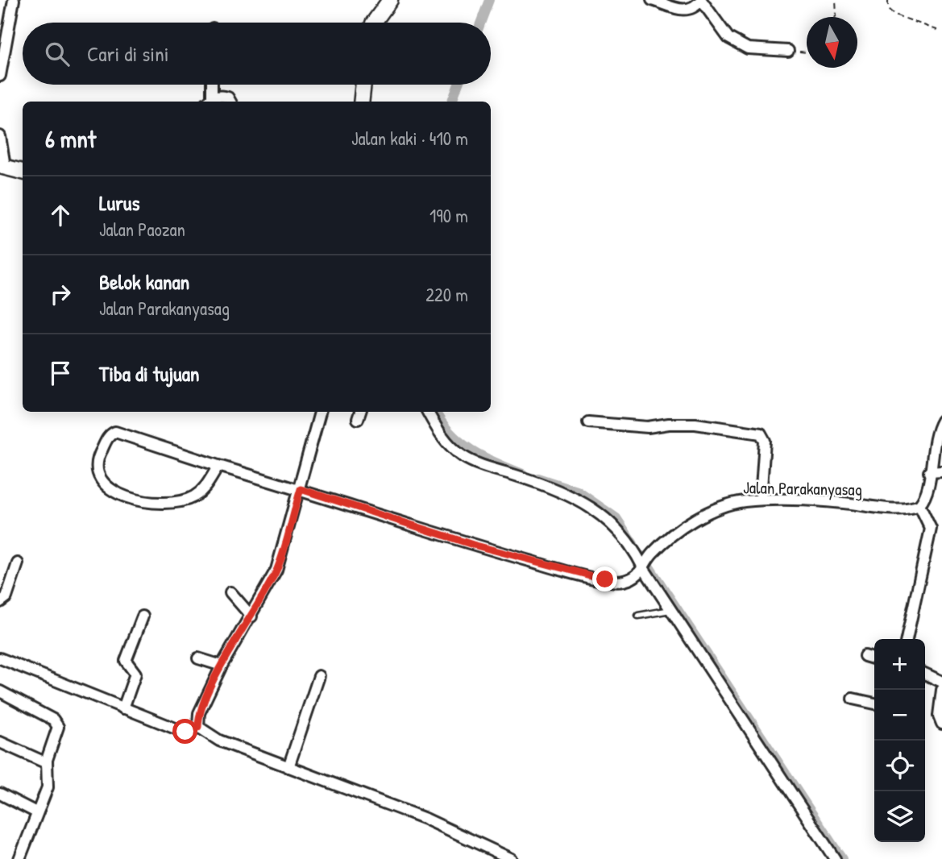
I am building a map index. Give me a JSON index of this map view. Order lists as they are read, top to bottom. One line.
{"streets":{"street":["Jalan Parakanyasag"]},"north":"bottom","page":{"search":"Cari di sini","heading":["6 mnt","Jalan kaki · 410 m"],"list":[["Lurus","Jalan Paozan","190 m"],["Belok kanan","Jalan Parakanyasag","220 m"],"Tiba di tujuan"],"map_buttons":["+","−"]}}
